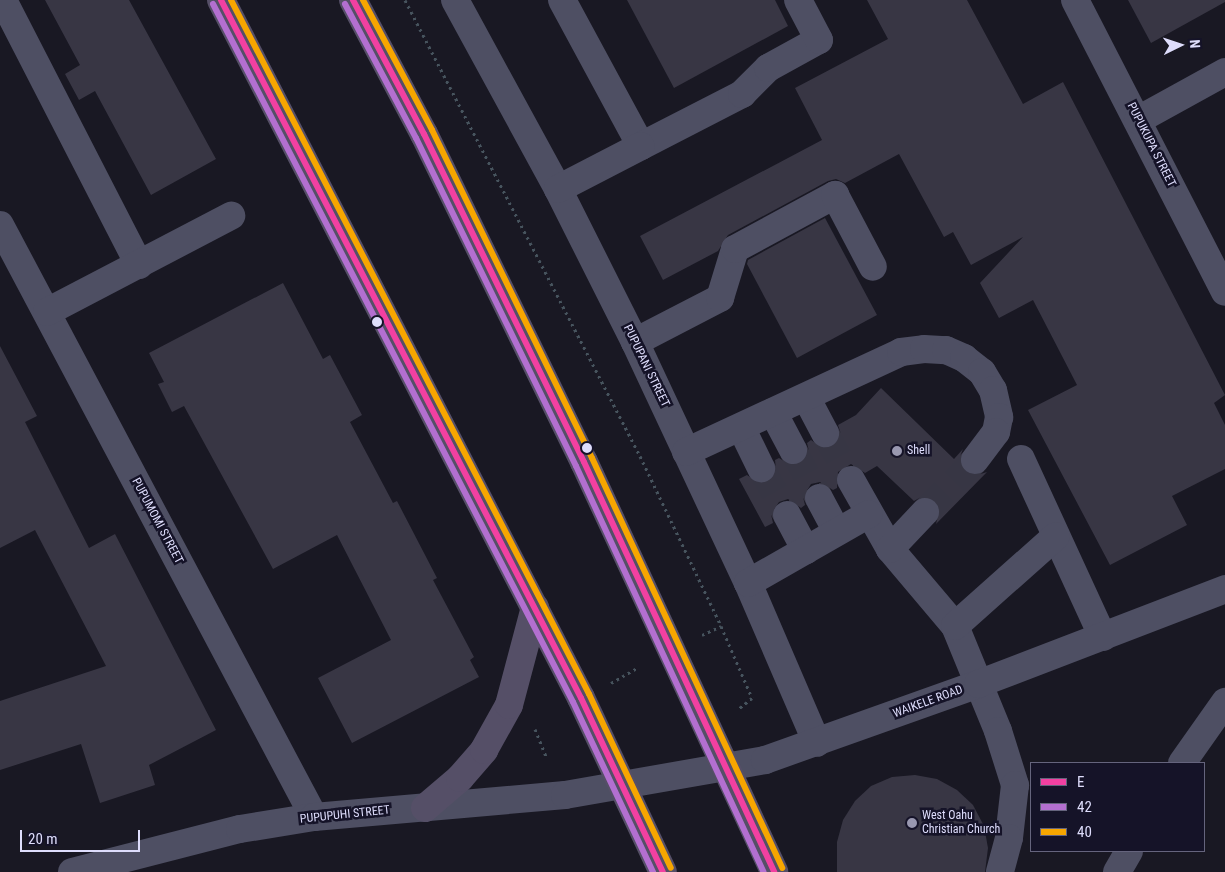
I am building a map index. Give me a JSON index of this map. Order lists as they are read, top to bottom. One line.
{"streets":{"street":["PUPUKUPA STREET","PUPUPANI STREET","PUPUMOMI STREET","WAIKELE ROAD","PUPUPUHI STREET"]},"crossings":[["PUPUPANI STREET","WAIKELE ROAD"],["PUPUMOMI STREET","PUPUPUHI STREET"],["WAIKELE ROAD","PUPUPUHI STREET"]],"places":["Shell","West Oahu Christian Church"],"lines":["transit line E","transit line 40","transit line 42"],"legend":["E","42","40"],"scale_bar":"20 m","north":"right"}
